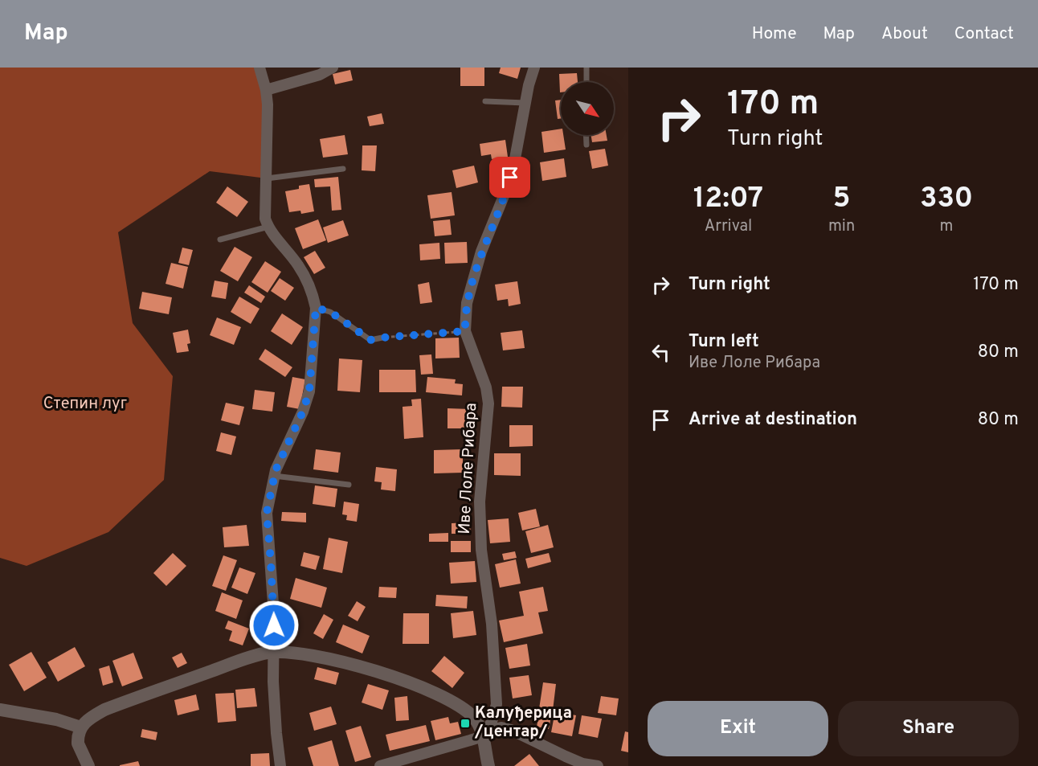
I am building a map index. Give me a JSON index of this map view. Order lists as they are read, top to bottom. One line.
{"streets":{"street":["Иве Лоле Рибара"]},"parks":["Степин луг"],"places":{"transit":["Калуђерица /центар/"]},"north":"bottom right","page":{"header":"Map","nav":["Home","Map","About","Contact"],"turn":["170 m","Turn right"],"eta":["12:07","Arrival","5","min","330","m"],"list":[{"name":"Turn right","value":"170 m"},{"name":"Turn left","note":"Иве Лоле Рибара","value":"80 m"},{"name":"Arrive at destination","value":"80 m"}],"buttons":["Exit","Share"]}}
